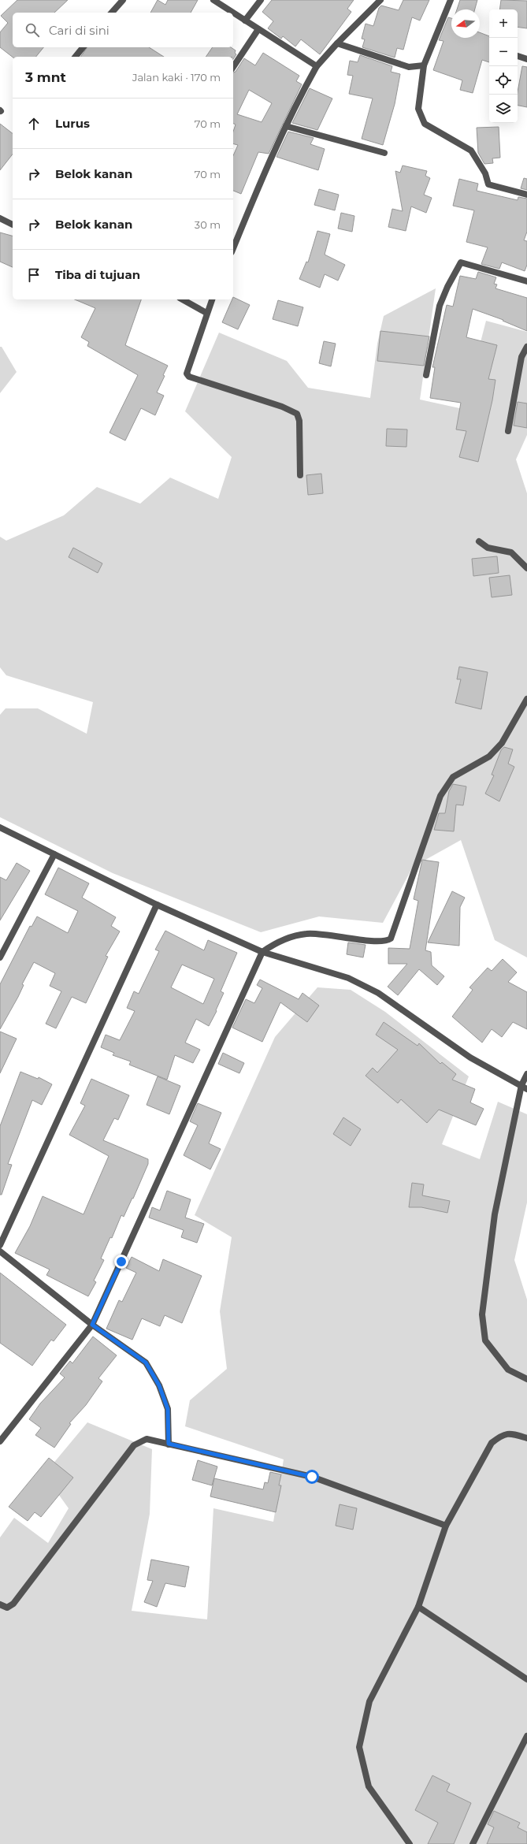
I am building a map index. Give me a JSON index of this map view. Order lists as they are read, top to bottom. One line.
{"north":"left","page":{"map_buttons":["+","−"],"search":"Cari di sini","heading":["3 mnt","Jalan kaki · 170 m"],"list":[["Lurus","70 m"],["Belok kanan","70 m"],["Belok kanan","30 m"],"Tiba di tujuan"]}}
